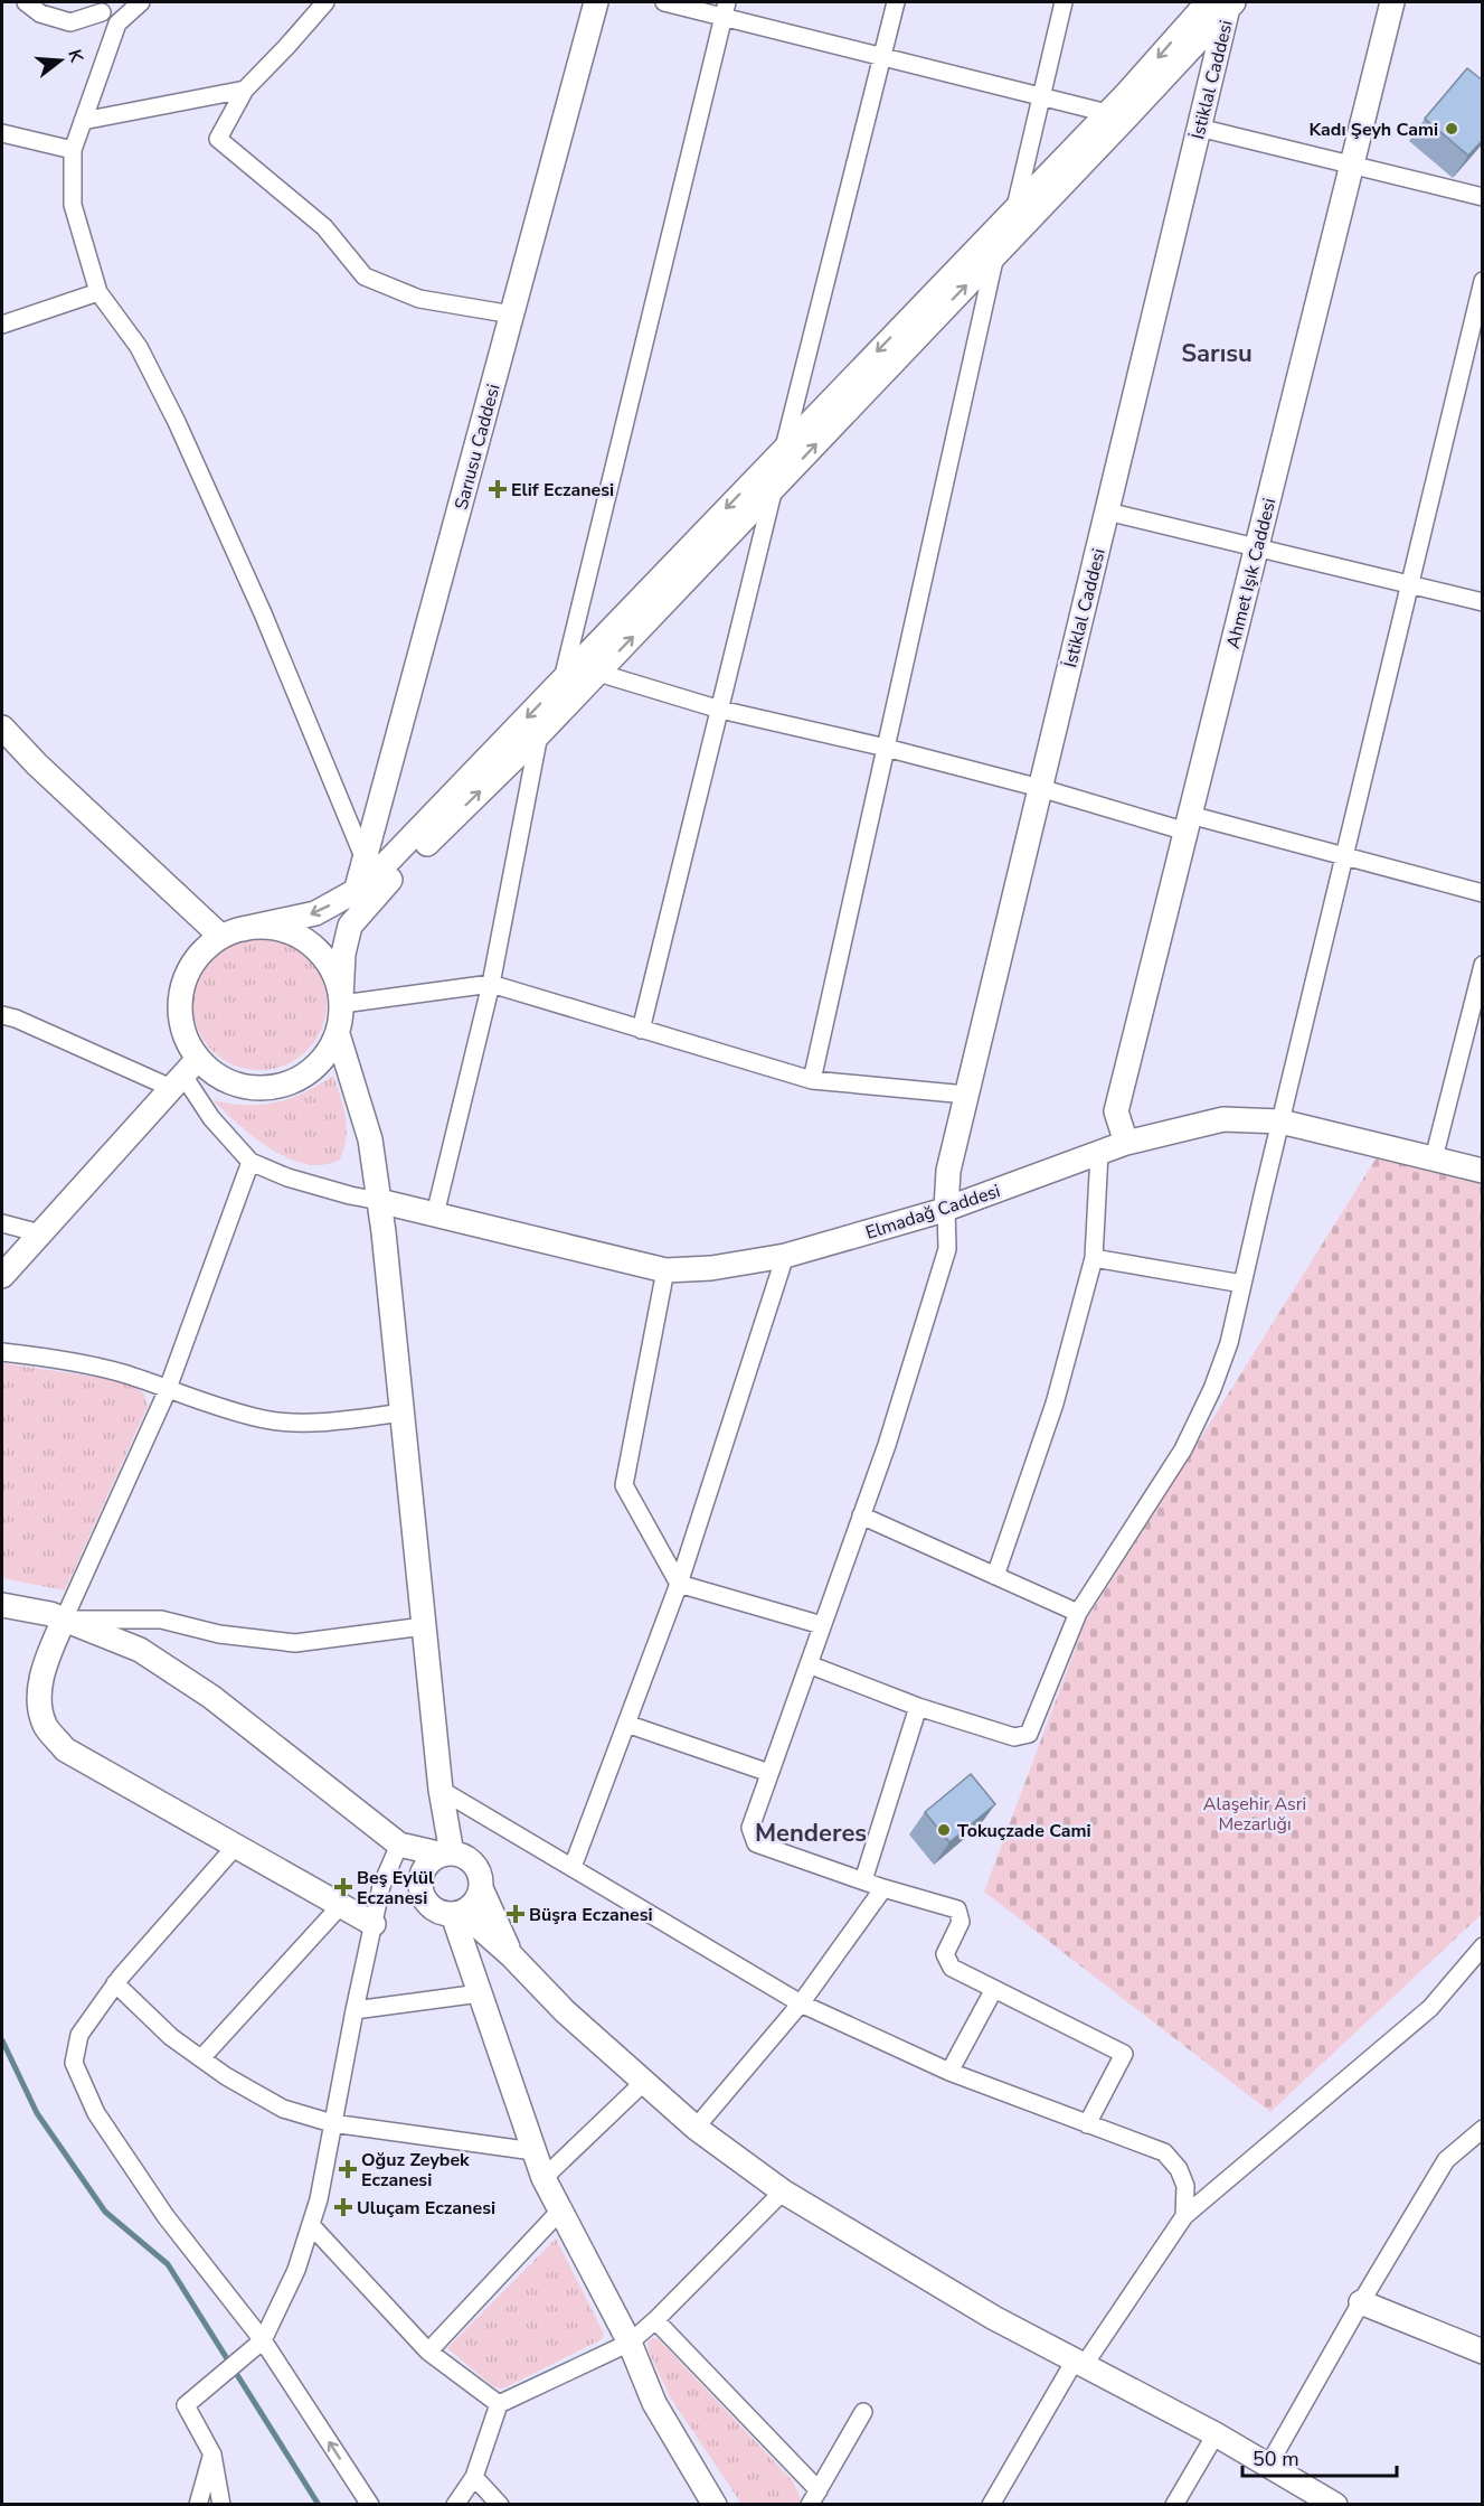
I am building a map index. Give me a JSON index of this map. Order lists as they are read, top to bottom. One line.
{"streets":{"street":["İstiklal Caddesi","Sarıusu Caddesi","Ahmet Işık Caddesi","Elmadağ Caddesi"]},"crossings":[["İstiklal Caddesi","Elmadağ Caddesi"],["Ahmet Işık Caddesi","Elmadağ Caddesi"]],"districts":["Sarısu","Menderes"],"parks":["Alaşehir Asri Mezarlığı"],"places":{"other":["Kadı Şeyh Cami","Tokuçzade Cami"],"health":["Elif Eczanesi","Beş Eylül Eczanesi","Büşra Eczanesi","Oğuz Zeybek Eczanesi","Uluçam Eczanesi"]},"scale_bar":"50 m","north":"right"}
